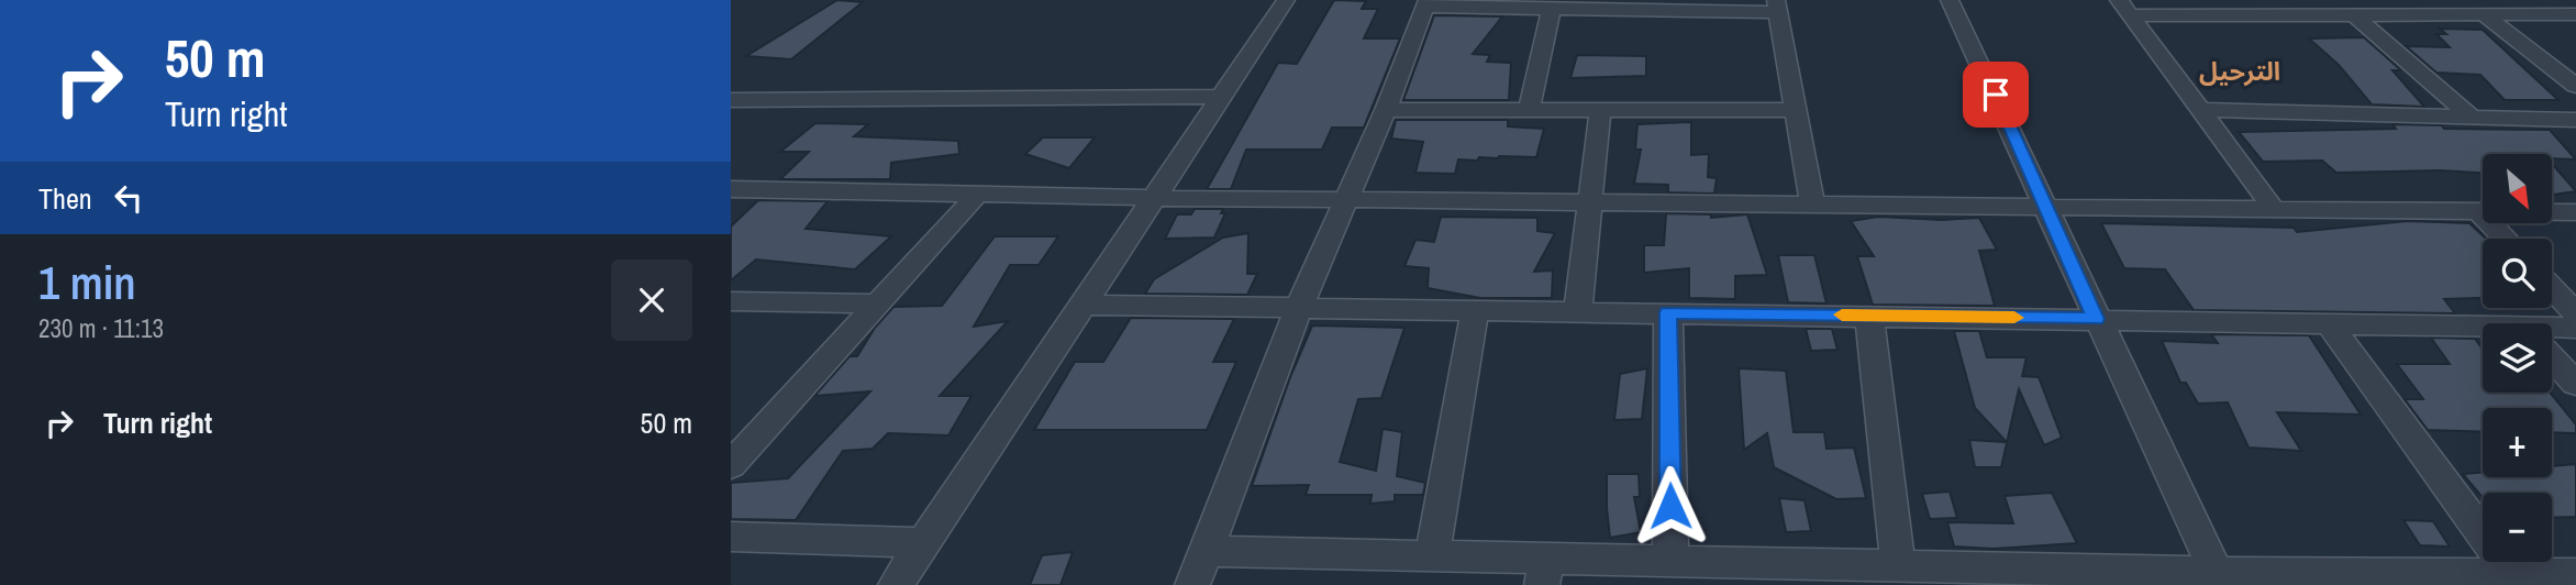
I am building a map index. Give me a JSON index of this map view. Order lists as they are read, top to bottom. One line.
{"districts":["الترحيل"],"north":"bottom right","page":{"turn":["50 m","Turn right"],"map_buttons":["+","−"],"then":"Then","heading":["1 min","230 m · 11:13"],"list":[{"name":"Turn right","value":"50 m"}]}}
